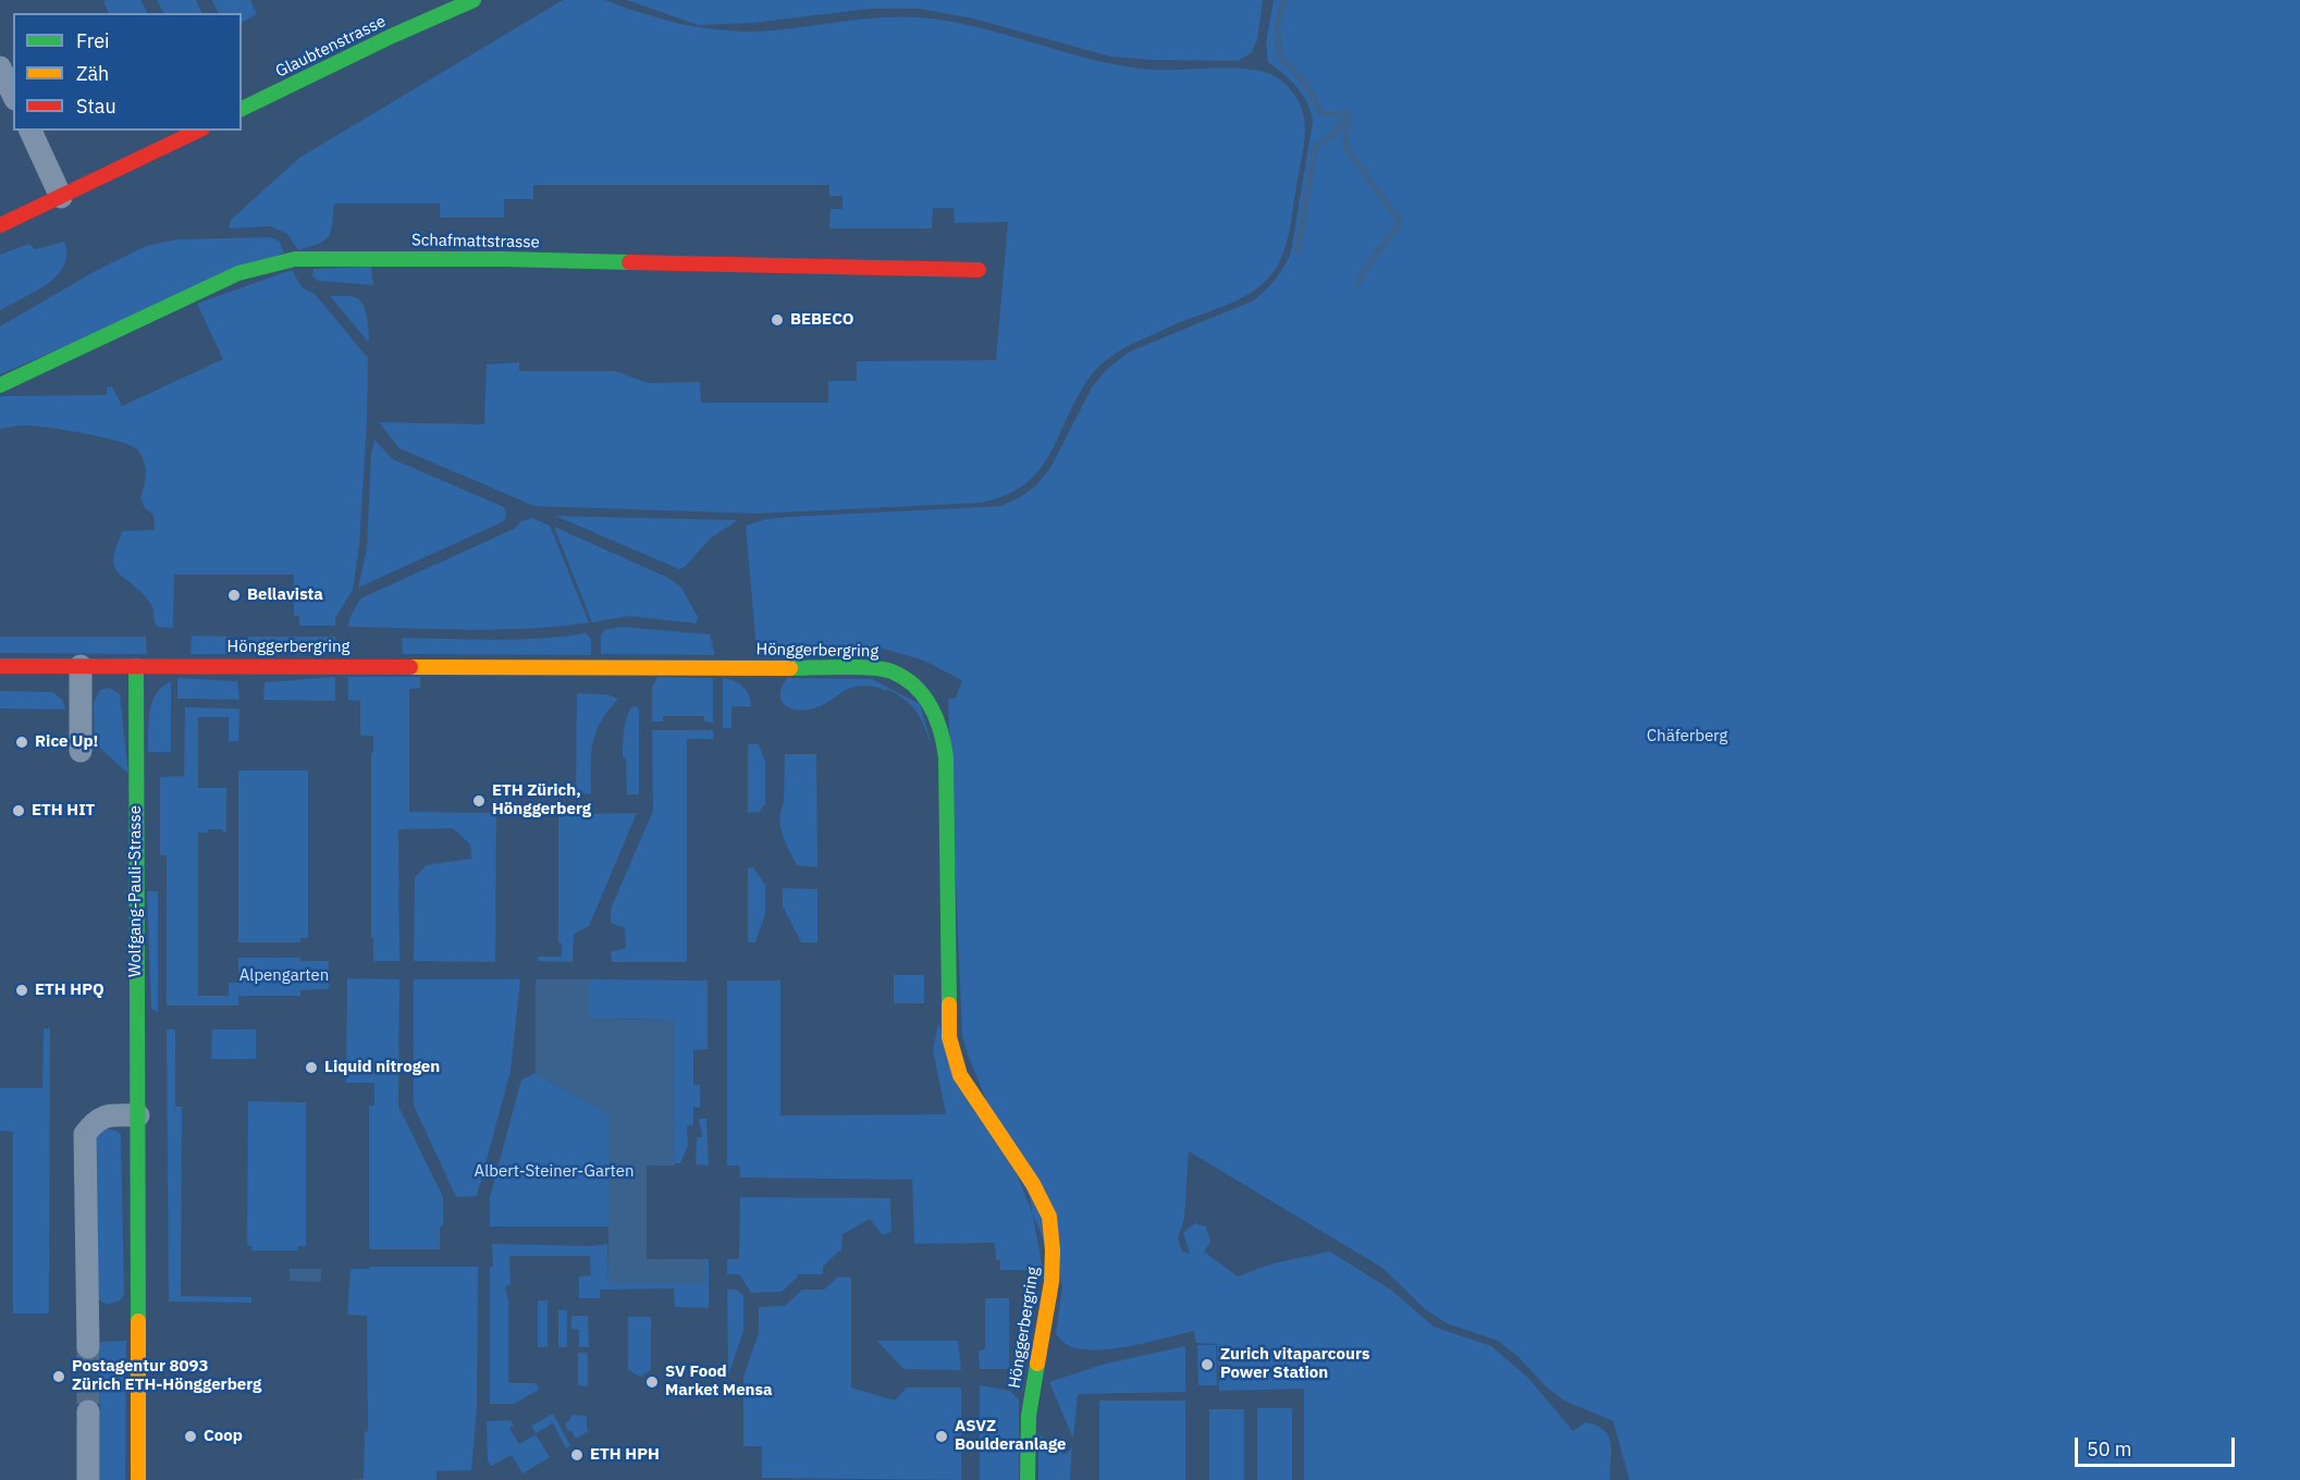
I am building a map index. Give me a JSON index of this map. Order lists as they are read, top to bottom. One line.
{"streets":{"street":["Glaubtenstrasse","Schafmattstrasse","Hönggerbergring","Wolfgang-Pauli-Strasse"]},"crossings":[["Hönggerbergring","Wolfgang-Pauli-Strasse"]],"parks":["Chäferberg","Alpengarten","Albert-Steiner-Garten"],"places":["BEBECO","Bellavista","Rice Up!","ETH Zürich, Hönggerberg","ETH HIT","ETH HPQ","Liquid nitrogen","Zurich vitaparcours Power Station","Postagentur 8093 Zürich ETH-Hönggerberg","SV Food Market Mensa","Coop","ASVZ Boulderanlage","ETH HPH"],"legend":["Frei","Zäh","Stau"],"scale_bar":"50 m"}
